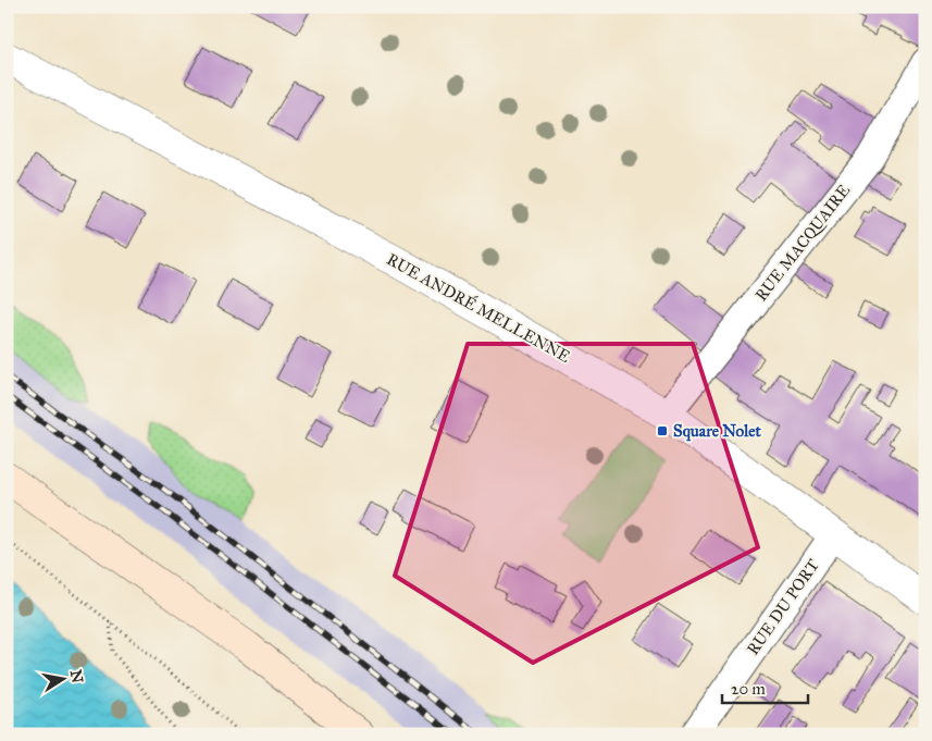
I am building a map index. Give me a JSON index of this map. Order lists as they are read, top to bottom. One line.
{"streets":{"street":["RUE MACQUAIRE","RUE ANDRÉ MELLENNE","RUE DU PORT"]},"crossings":[["RUE MACQUAIRE","RUE ANDRÉ MELLENNE"],["RUE ANDRÉ MELLENNE","RUE DU PORT"]],"places":{"transit":["Square Nolet"]},"scale_bar":"20 m","north":"right"}
